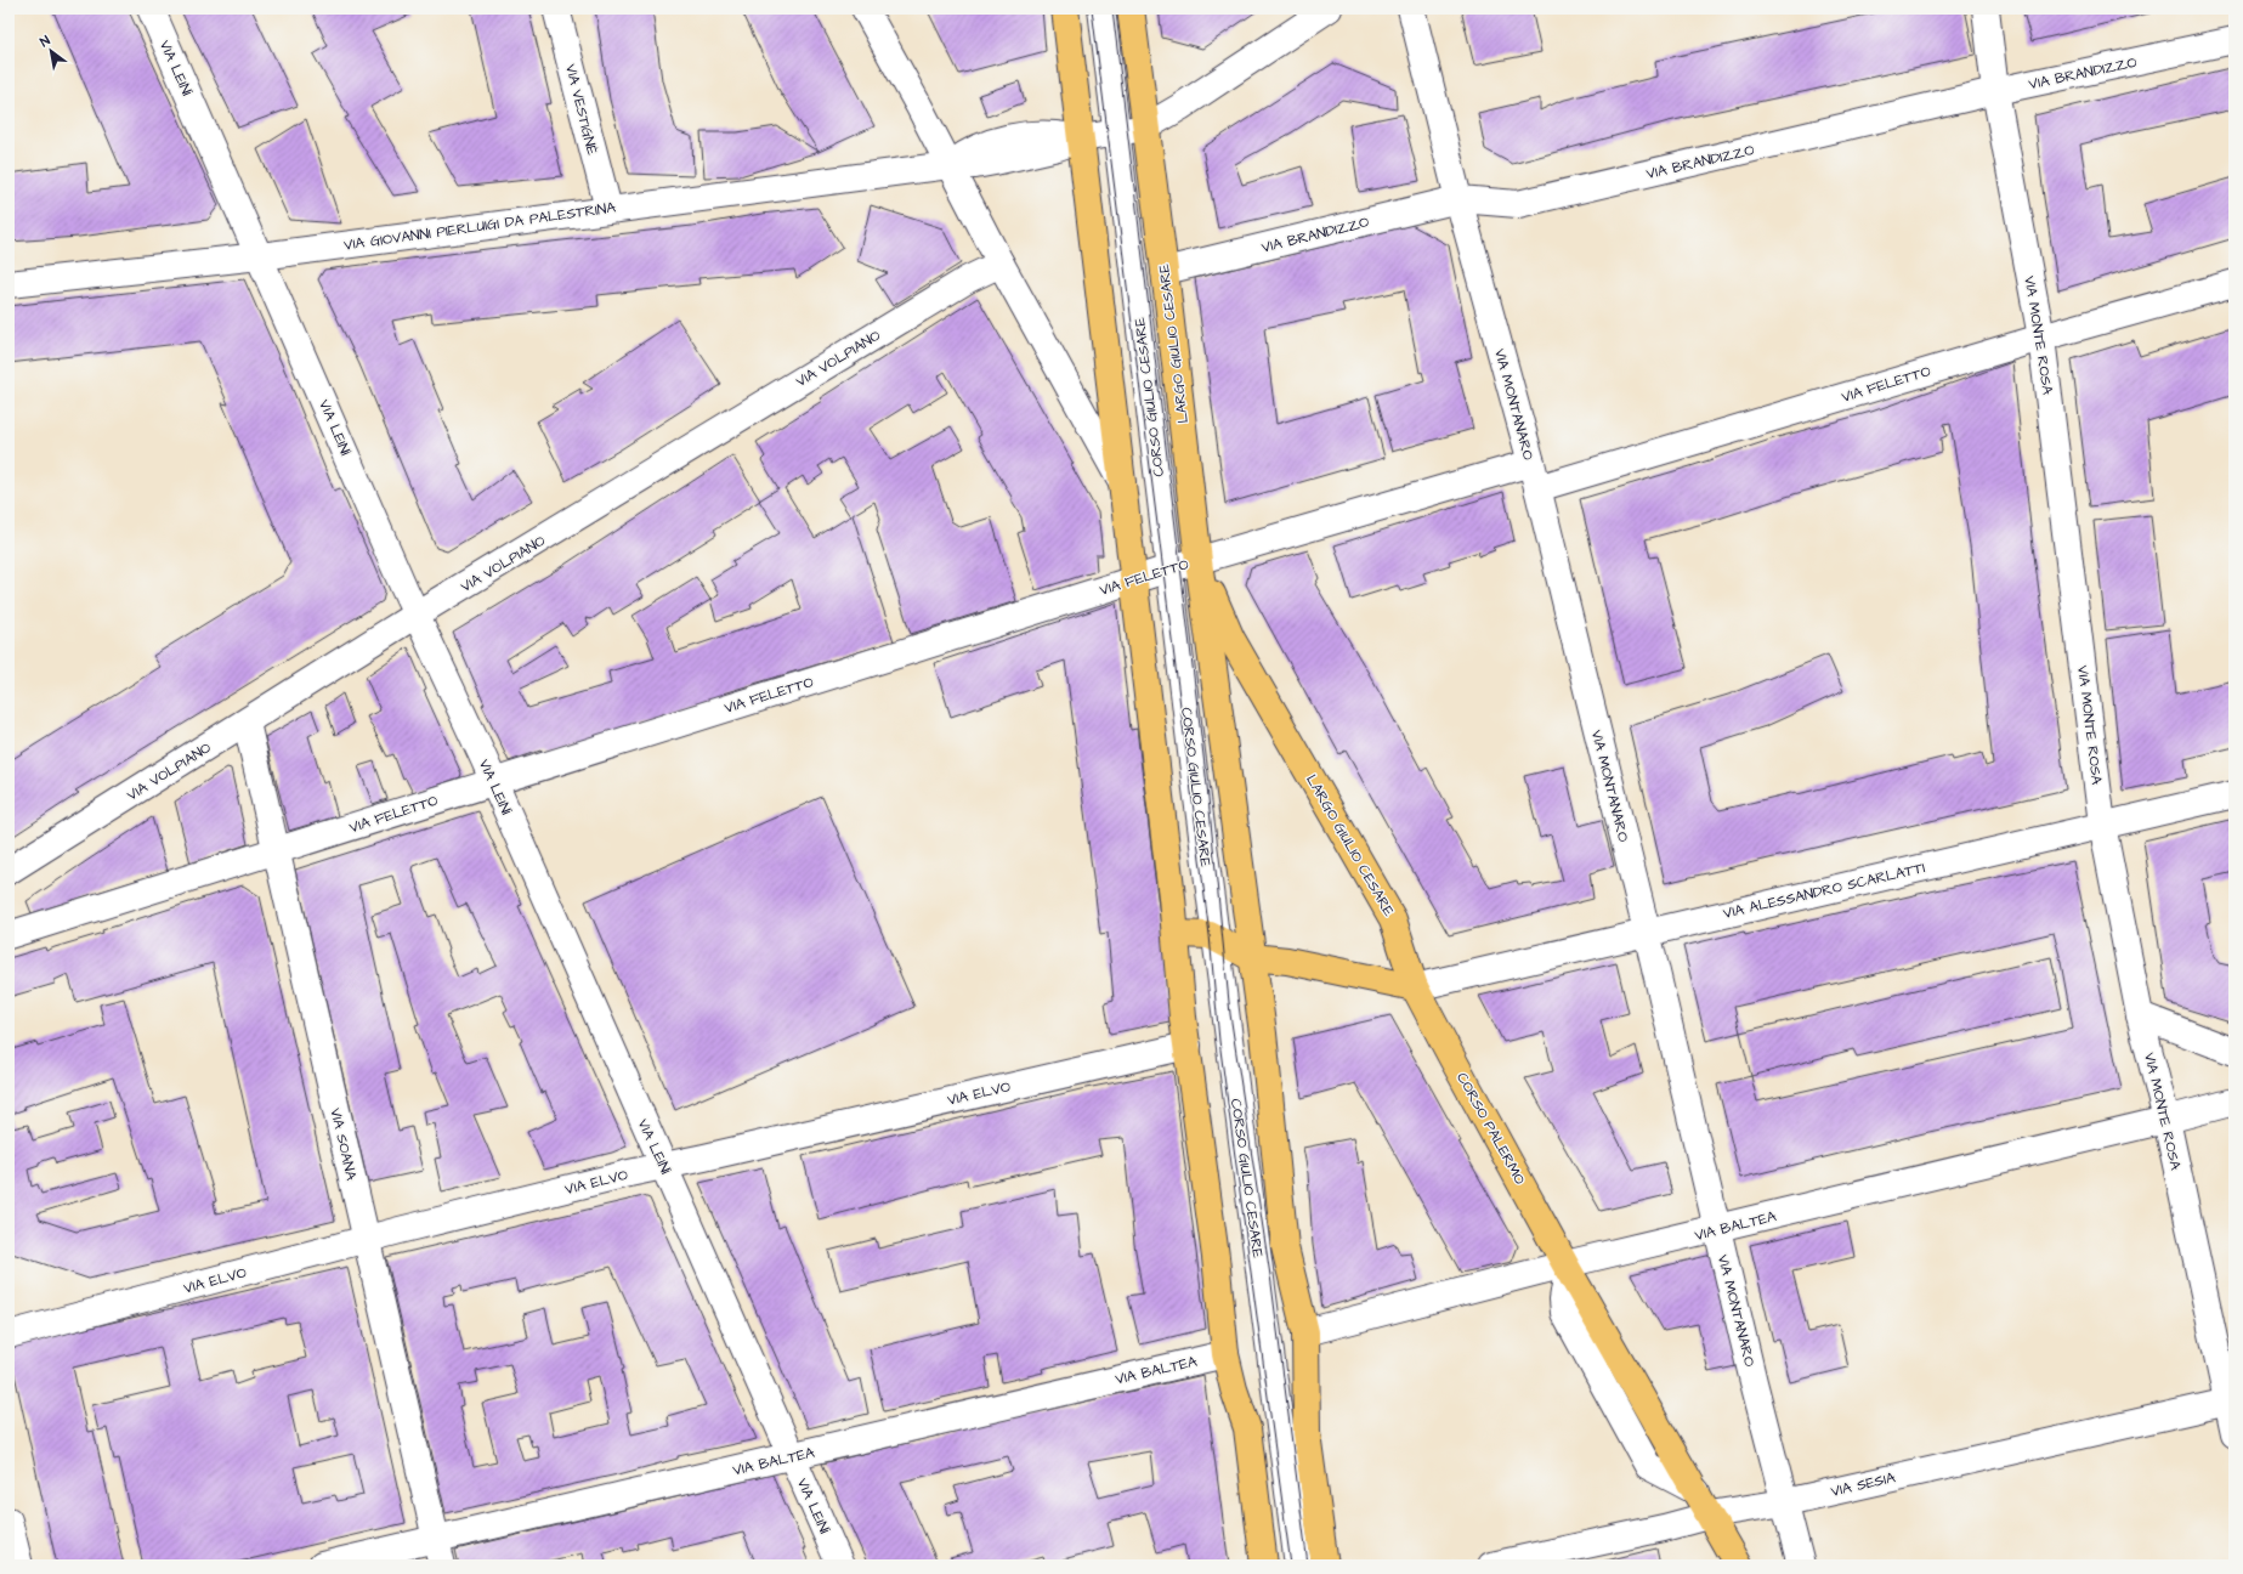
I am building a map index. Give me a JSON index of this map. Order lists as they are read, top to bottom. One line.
{"streets":{"main road":["LARGO GIULIO CESARE","CORSO GIULIO CESARE","CORSO PALERMO"],"street":["VIA LEINÌ","VIA BRANDIZZO","VIA VESTIGNÈ","VIA GIOVANNI PIERLUIGI DA PALESTRINA","VIA MONTE ROSA","VIA VOLPIANO","VIA FELETTO","VIA MONTANARO","VIA ALESSANDRO SCARLATTI","VIA ELVO","VIA SOANA","VIA BALTEA","VIA SESIA"]},"crossings":[["VIA LEINÌ","VIA GIOVANNI PIERLUIGI DA PALESTRINA"],["VIA LEINÌ","VIA VOLPIANO"],["VIA LEINÌ","VIA FELETTO"],["VIA LEINÌ","VIA ELVO"],["VIA LEINÌ","VIA BALTEA"],["VIA BRANDIZZO","VIA MONTE ROSA"],["VIA BRANDIZZO","LARGO GIULIO CESARE"],["VIA BRANDIZZO","VIA MONTANARO"],["VIA VESTIGNÈ","VIA GIOVANNI PIERLUIGI DA PALESTRINA"],["VIA MONTE ROSA","VIA FELETTO"],["VIA MONTE ROSA","VIA ALESSANDRO SCARLATTI"],["VIA MONTE ROSA","VIA BALTEA"],["VIA MONTE ROSA","VIA SESIA"],["LARGO GIULIO CESARE","VIA FELETTO"],["LARGO GIULIO CESARE","CORSO GIULIO CESARE"],["LARGO GIULIO CESARE","VIA ALESSANDRO SCARLATTI"],["LARGO GIULIO CESARE","CORSO PALERMO"],["VIA VOLPIANO","VIA SOANA"],["VIA FELETTO","CORSO GIULIO CESARE"],["VIA FELETTO","VIA MONTANARO"],["VIA FELETTO","VIA SOANA"],["CORSO GIULIO CESARE","VIA BALTEA"],["VIA MONTANARO","VIA ALESSANDRO SCARLATTI"],["VIA MONTANARO","VIA BALTEA"],["VIA MONTANARO","VIA SESIA"],["VIA ALESSANDRO SCARLATTI","CORSO PALERMO"],["VIA ELVO","VIA SOANA"],["CORSO PALERMO","VIA BALTEA"],["CORSO PALERMO","VIA SESIA"],["VIA SOANA","VIA BALTEA"]],"north":"top left"}
